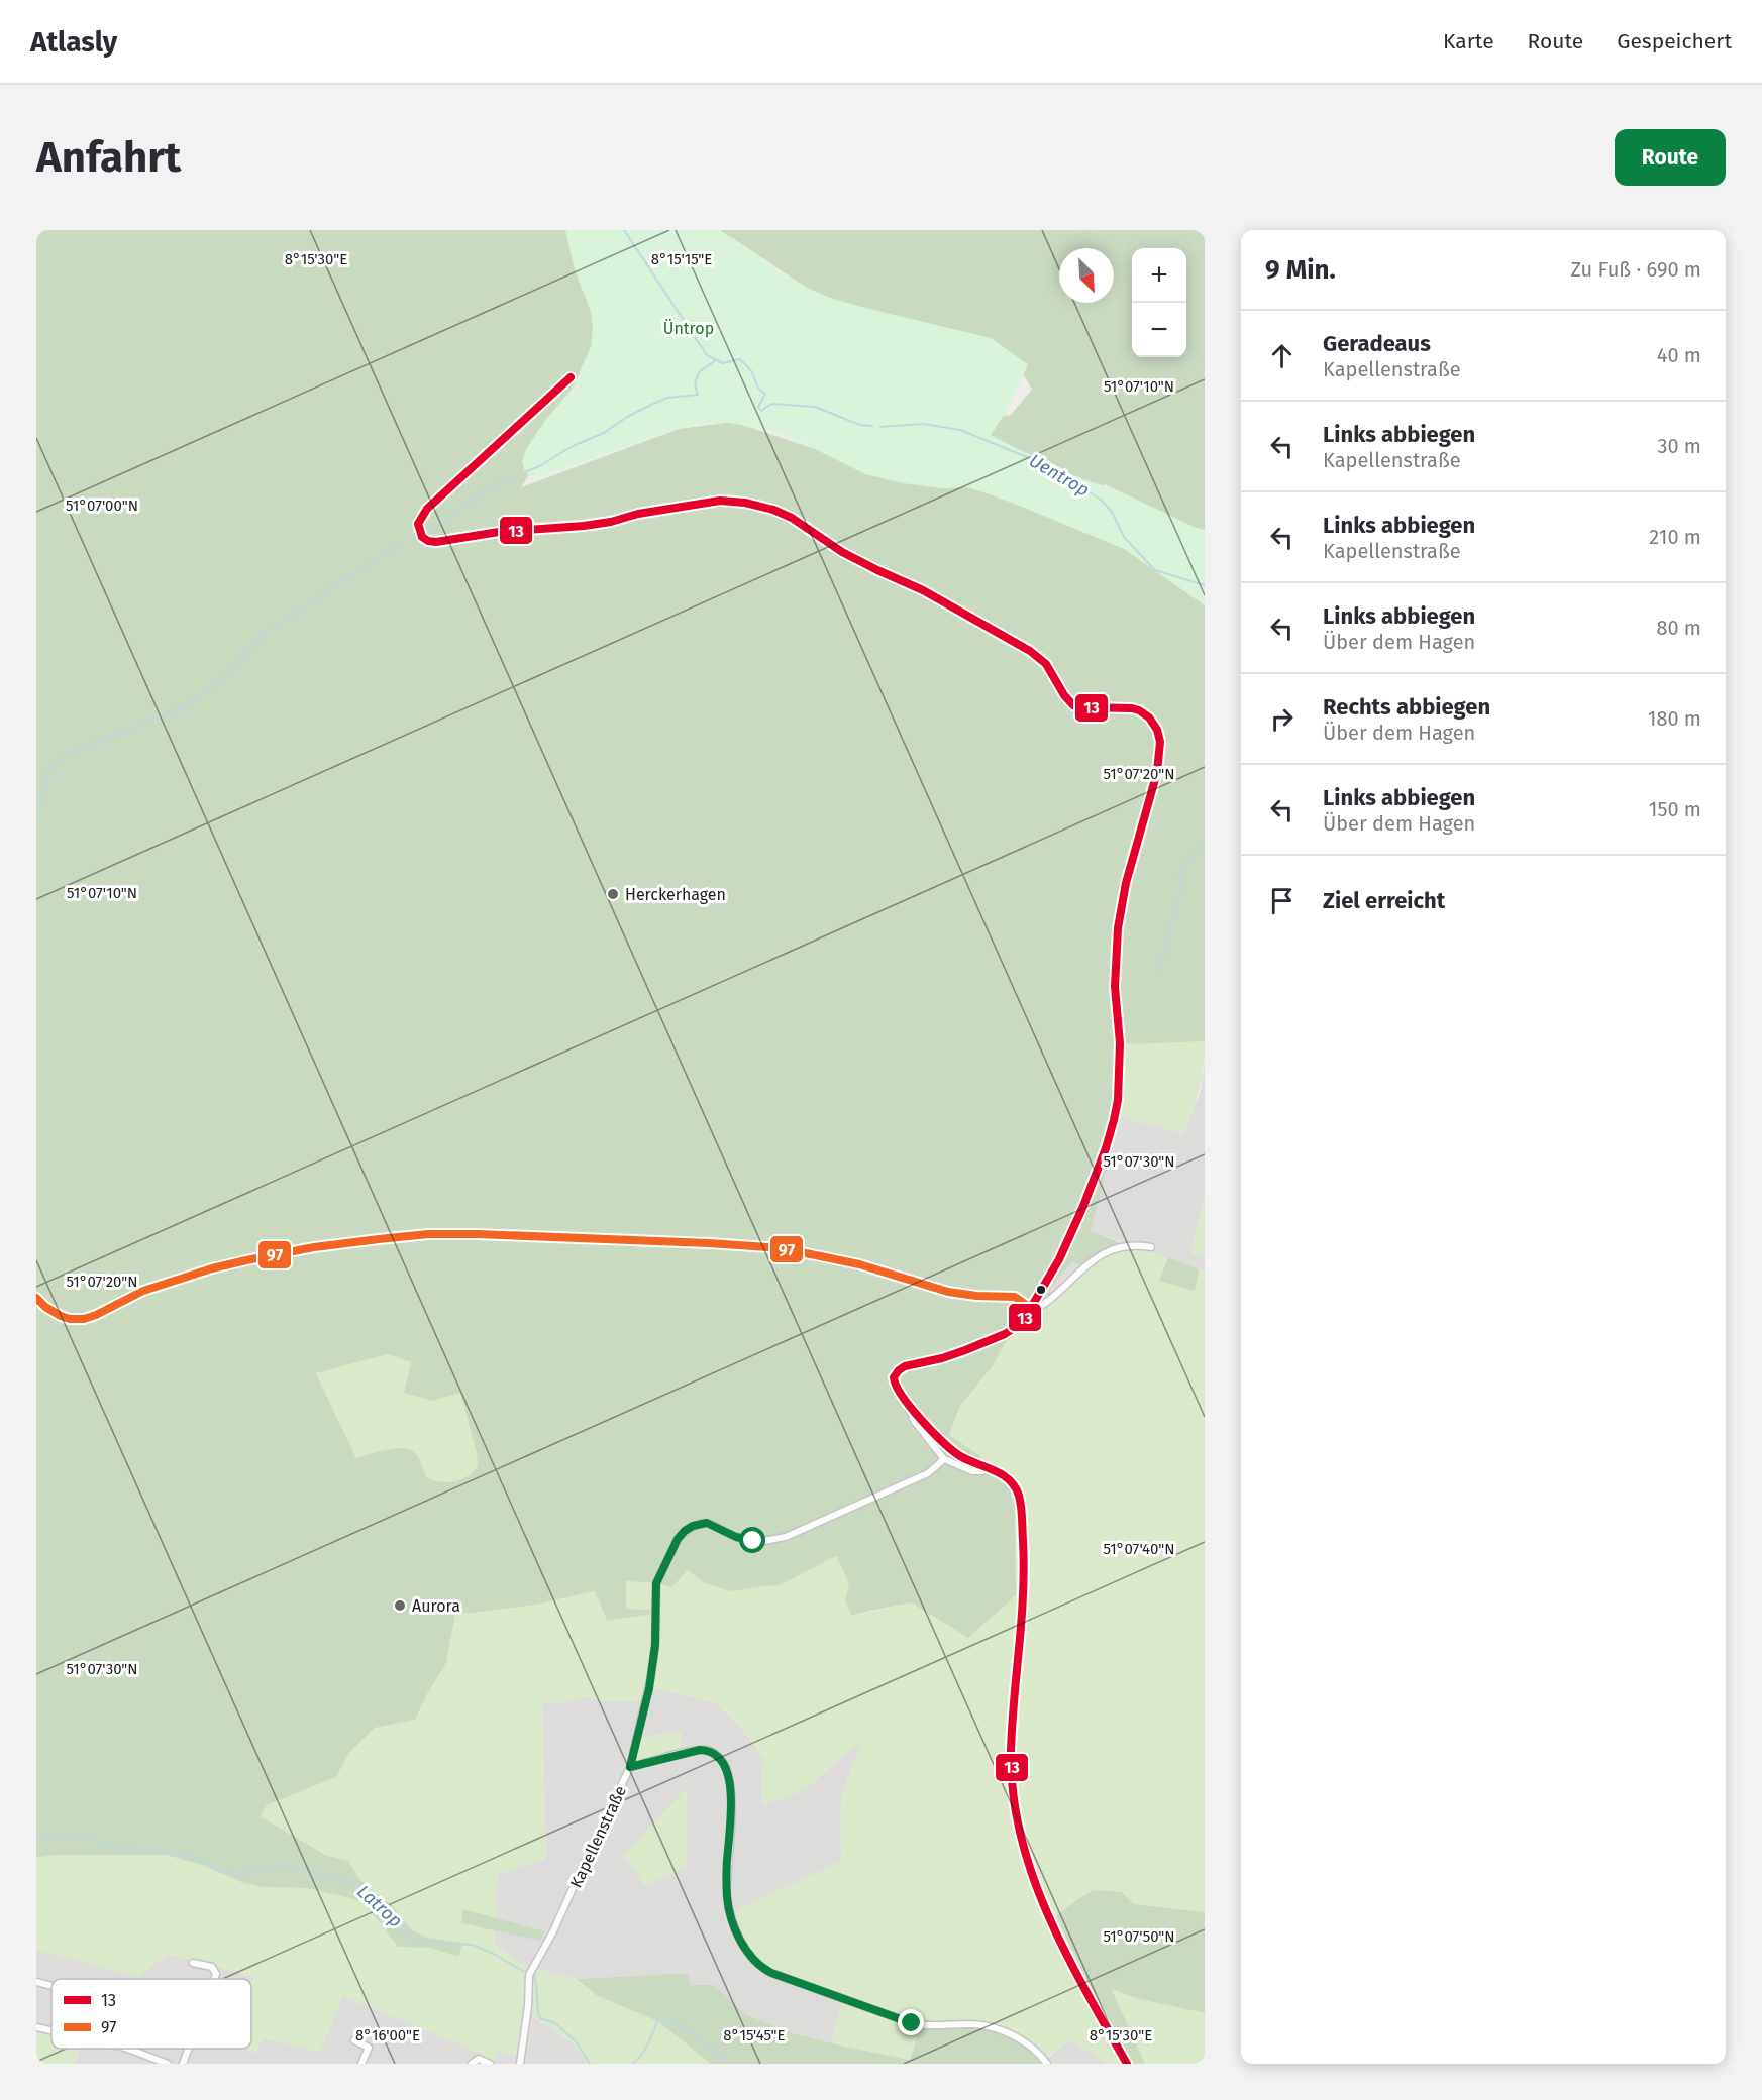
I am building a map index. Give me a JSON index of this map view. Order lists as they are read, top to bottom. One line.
{"streets":{"street":["Kapellenstraße"]},"water":["Uentrop","Latrop"],"parks":["Üntrop"],"places":["Herckerhagen","Aurora"],"lines":["transit line 13","transit line 97"],"legend":["13","97"],"north":"bottom right","page":{"header":"Atlasly","nav":["Karte","Route","Gespeichert"],"buttons":"Route","title":"Anfahrt","heading":["9 Min.","Zu Fuß · 690 m"],"map_buttons":["+","−"],"list":[["Geradeaus","Kapellenstraße","40 m"],["Links abbiegen","Kapellenstraße","30 m"],["Links abbiegen","Kapellenstraße","210 m"],["Links abbiegen","Über dem Hagen","80 m"],["Rechts abbiegen","Über dem Hagen","180 m"],["Links abbiegen","Über dem Hagen","150 m"],"Ziel erreicht"]},"coordinates":["8°15'30\"E","8°15'15\"E","51°07'10\"N","51°07'00\"N","51°07'20\"N","51°07'30\"N","51°07'40\"N","51°07'50\"N","8°16'00\"E","8°15'45\"E"]}
